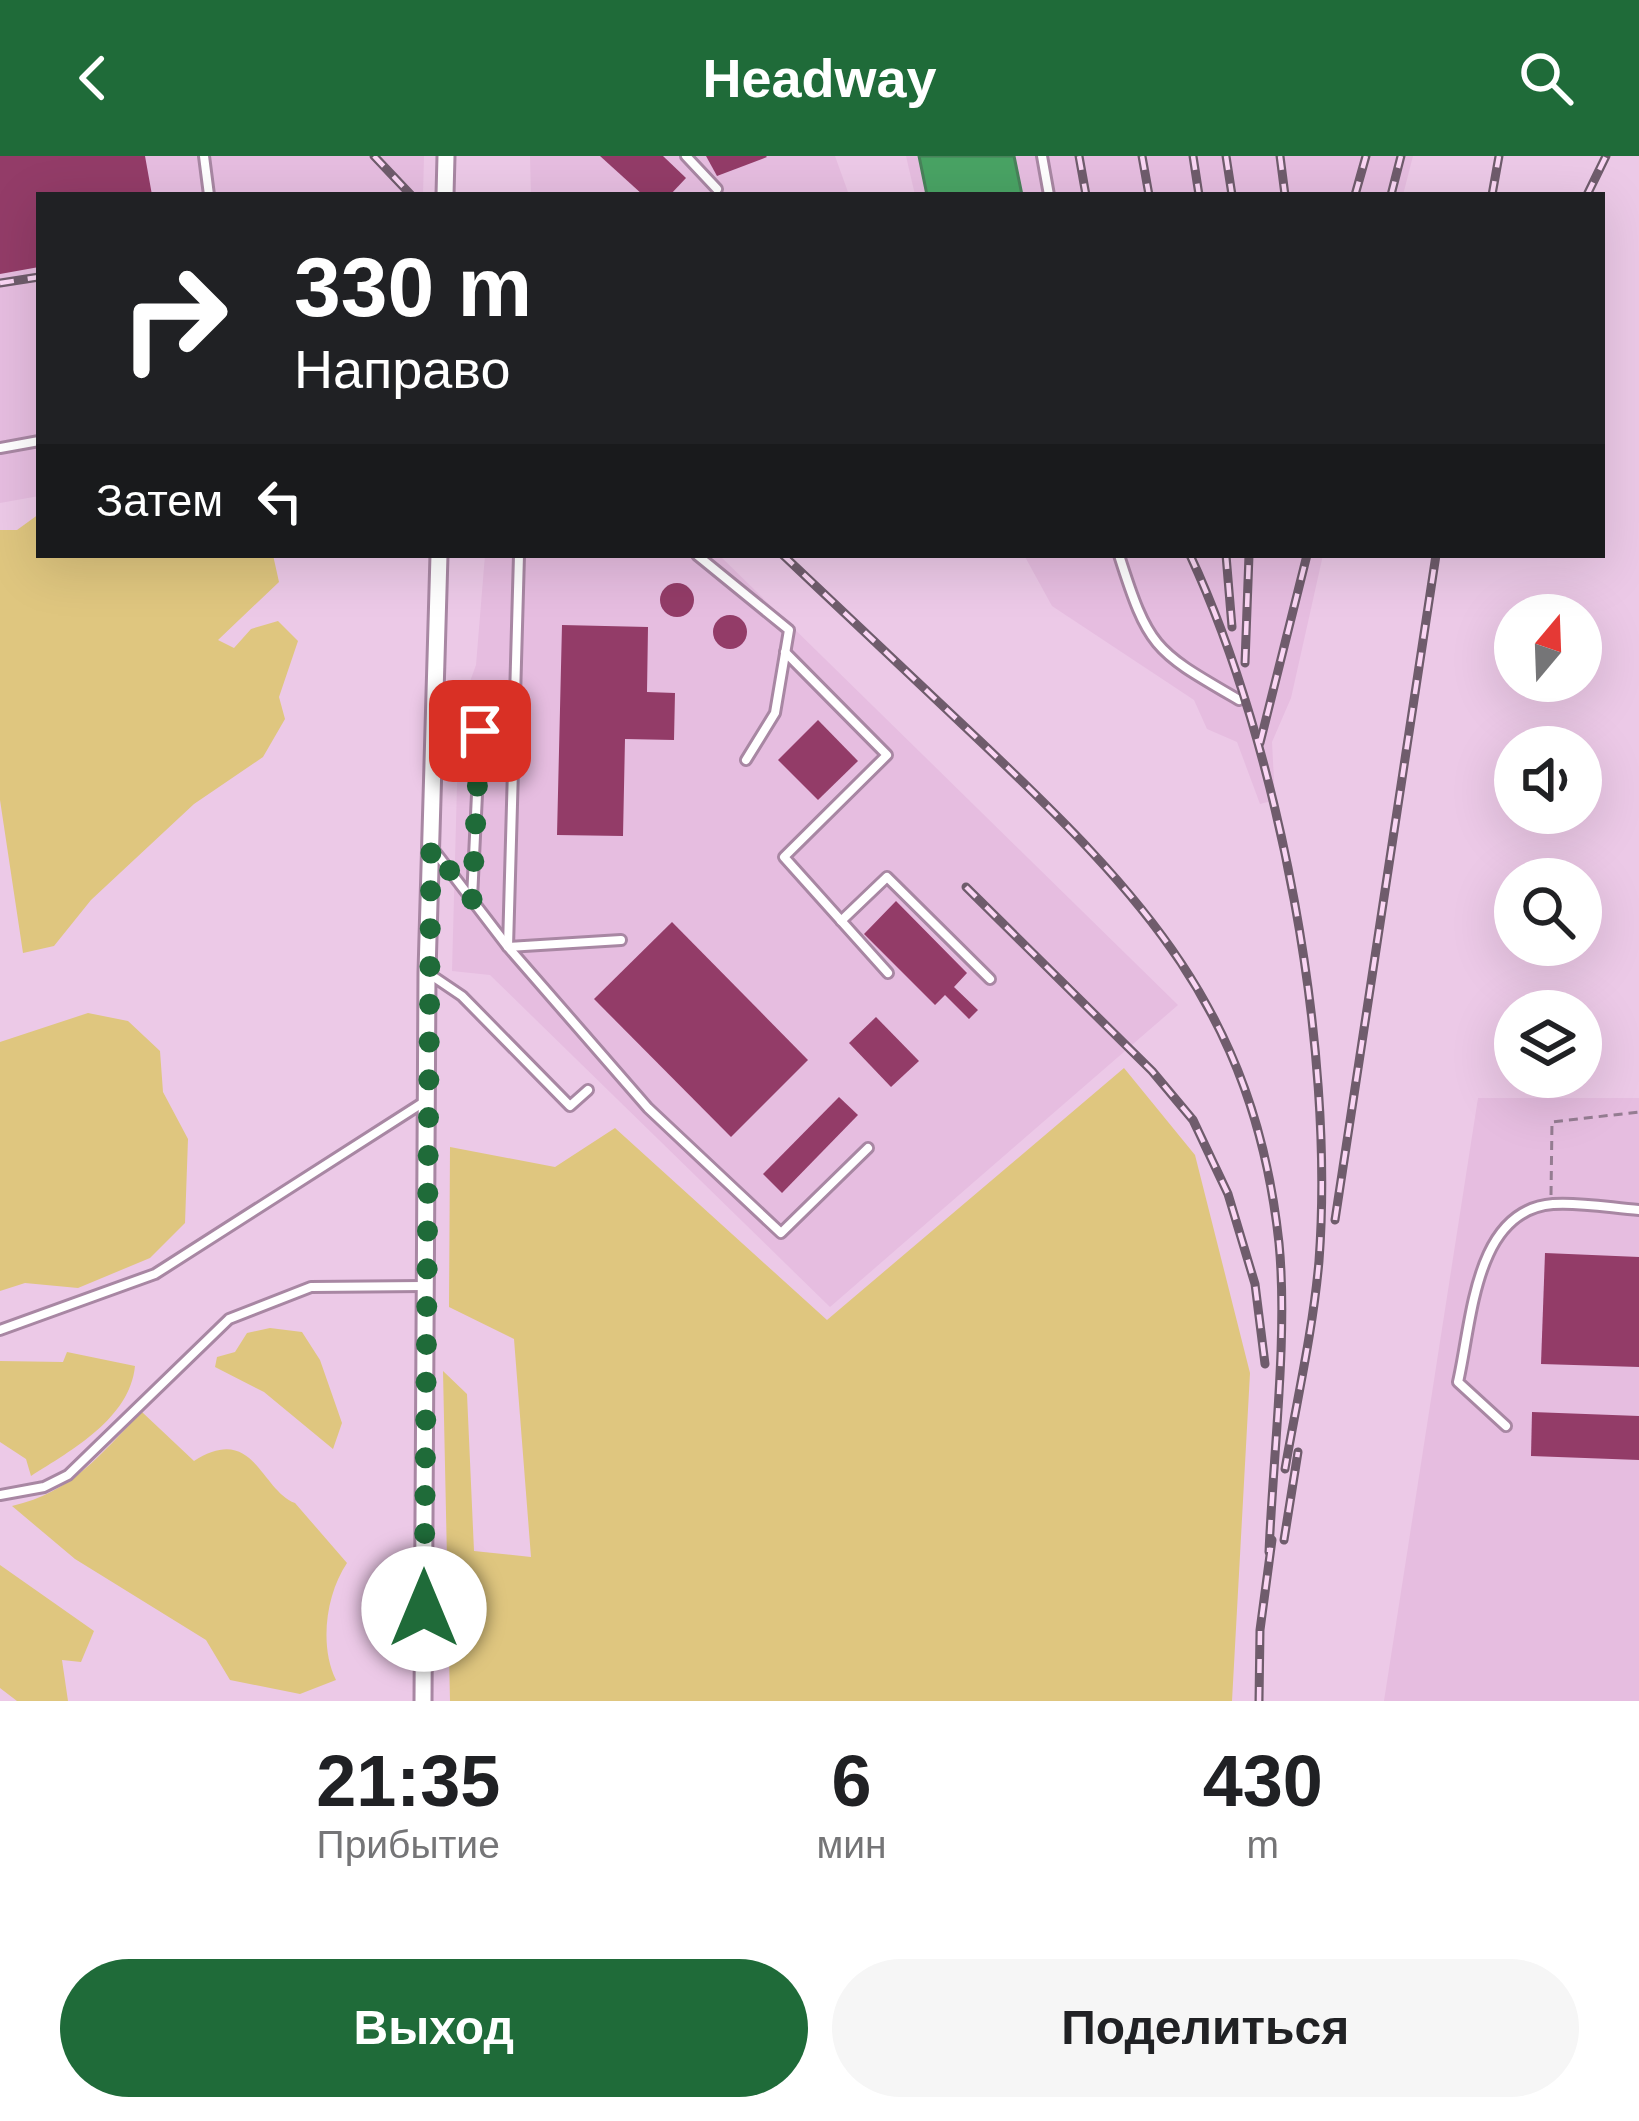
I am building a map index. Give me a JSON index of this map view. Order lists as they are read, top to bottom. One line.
{"north":"top","page":{"header":"Headway","turn":["330 m","Направо"],"then":"Затем","eta":["21:35","Прибытие","6","мин","430","m"],"buttons":["Выход","Поделиться"]}}
